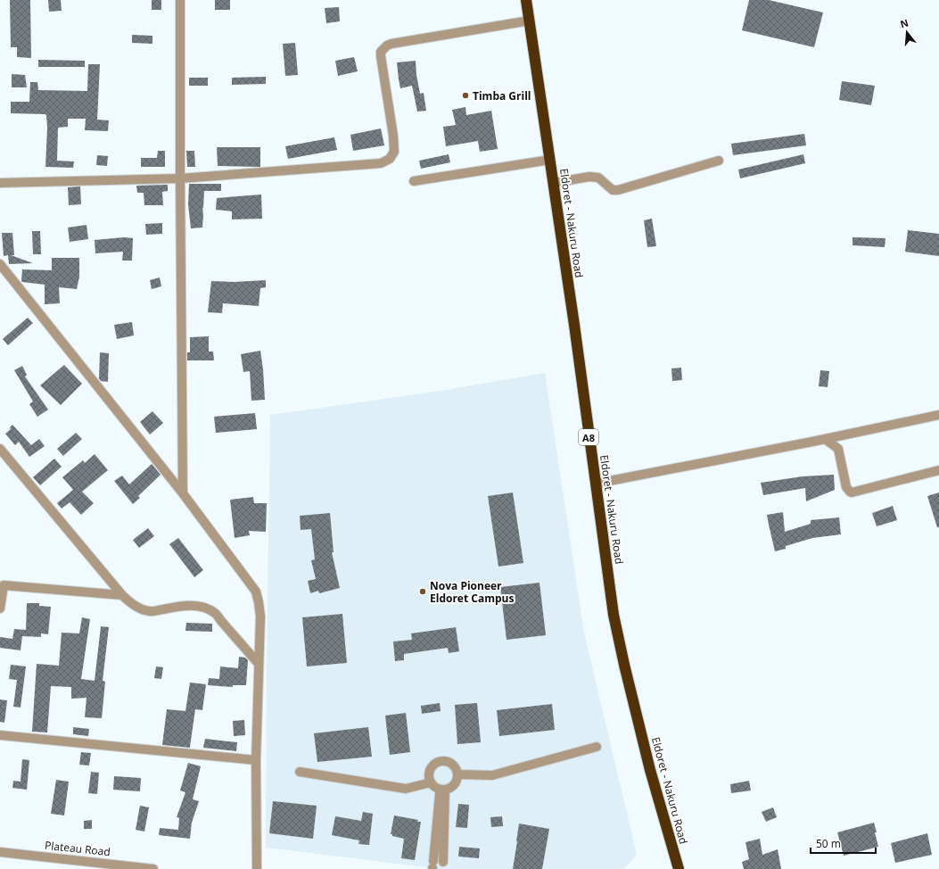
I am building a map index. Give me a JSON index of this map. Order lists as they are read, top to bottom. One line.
{"streets":{"highway":["Eldoret - Nakuru Road","A8"],"street":["Plateau Road"]},"places":["Timba Grill","Nova Pioneer Eldoret Campus"],"scale_bar":"50 m","north":"top"}
